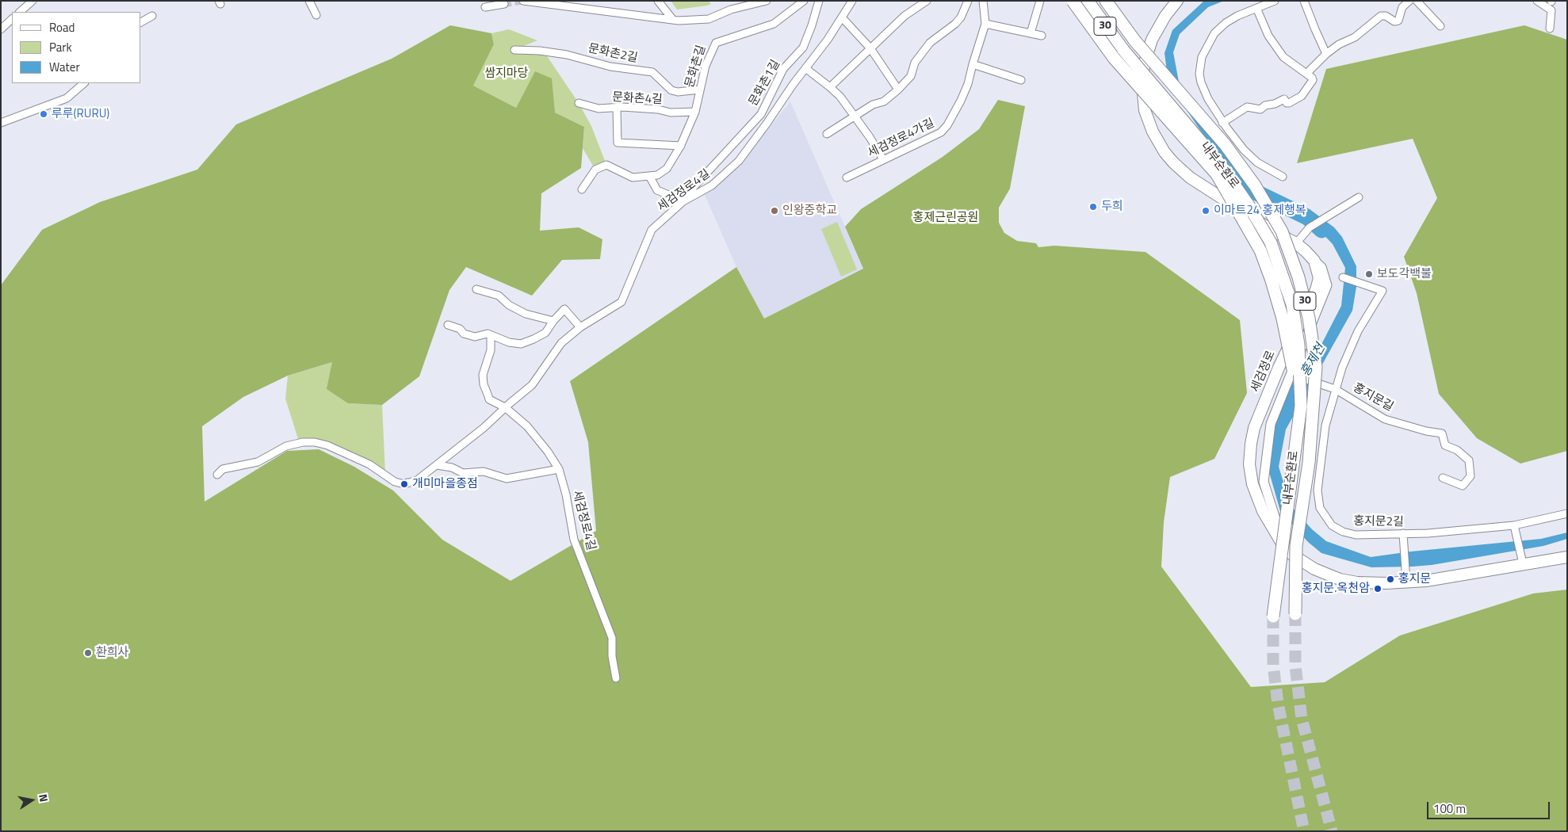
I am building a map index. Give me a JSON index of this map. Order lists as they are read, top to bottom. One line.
{"streets":{"highway":["30","내부순환로"],"main road":["세검정로"],"street":["문화촌2길","문화촌길","문화촌1길","문화촌4길","세검정로4가길","세검정로4길","홍지문길","홍지문2길"]},"crossings":[["문화촌2길","문화촌길"],["문화촌길","문화촌4길"],["문화촌1길","세검정로4길"],["홍지문길","홍지문2길"]],"water":["홍제천"],"parks":["쌈지마당","홍제근린공원"],"places":["루루(RURU)","두희","인왕중학교","이마트24 홍제행복","보도각백불","개미마을종점","홍지문","홍지문.옥천암","환희사"],"legend":["Road","Park","Water"],"scale_bar":"100 m","north":"right"}
